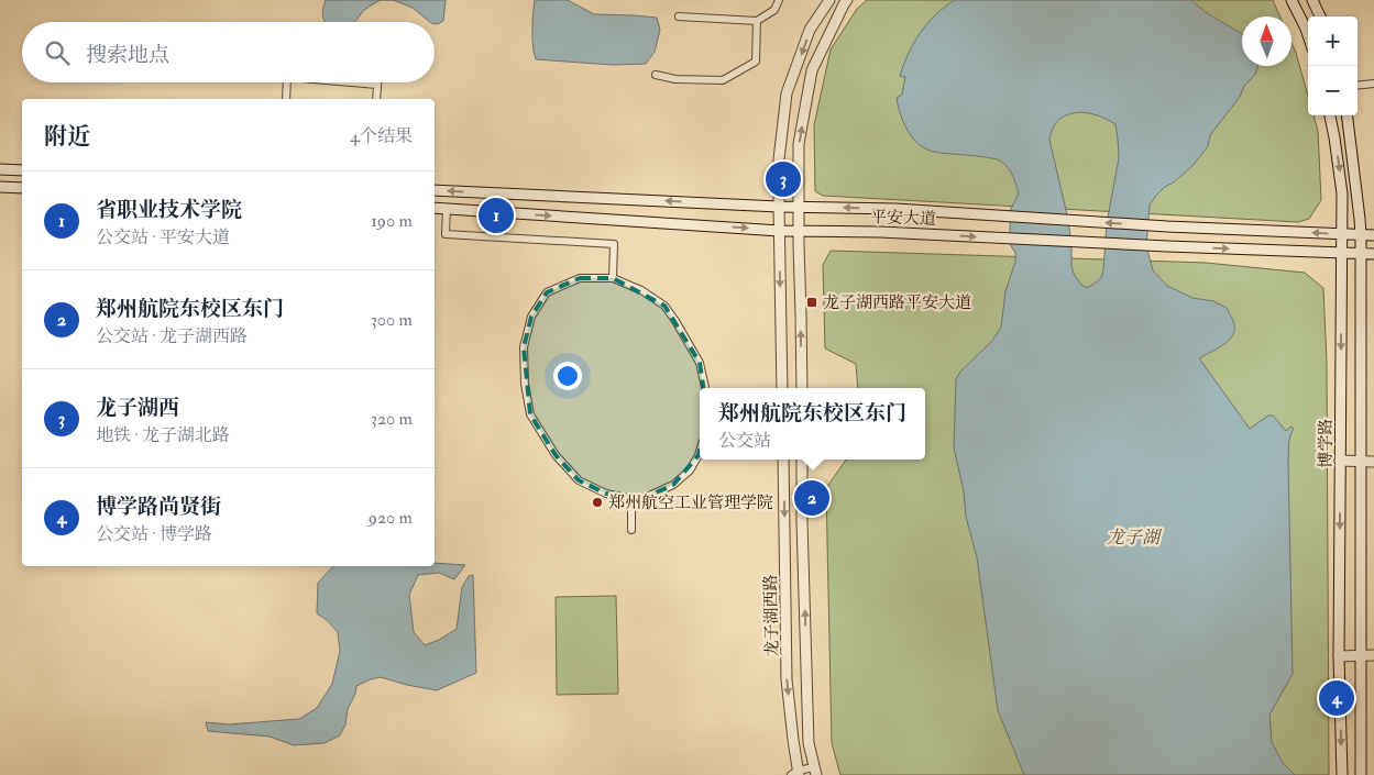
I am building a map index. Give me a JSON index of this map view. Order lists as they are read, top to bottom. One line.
{"streets":{"main road":["平安大道","博学路","龙子湖西路"]},"crossings":[["平安大道","博学路"]],"water":["龙子湖"],"places":{"transit":["龙子湖西路平安大道"],"other":["郑州航空工业管理学院"]},"north":"top","page":{"map_buttons":["+","−"],"search":"搜索地点","heading":["附近","4个结果"],"pins":["3","1","2","4"],"list":[{"mark":"1","name":"省职业技术学院","note":"公交站 · 平安大道","value":"190 m"},{"mark":"2","name":"郑州航院东校区东门","note":"公交站 · 龙子湖西路","value":"300 m"},{"mark":"3","name":"龙子湖西","note":"地铁 · 龙子湖北路","value":"320 m"},{"mark":"4","name":"博学路尚贤街","note":"公交站 · 博学路","value":"920 m"}],"popup":["郑州航院东校区东门","公交站"]}}
